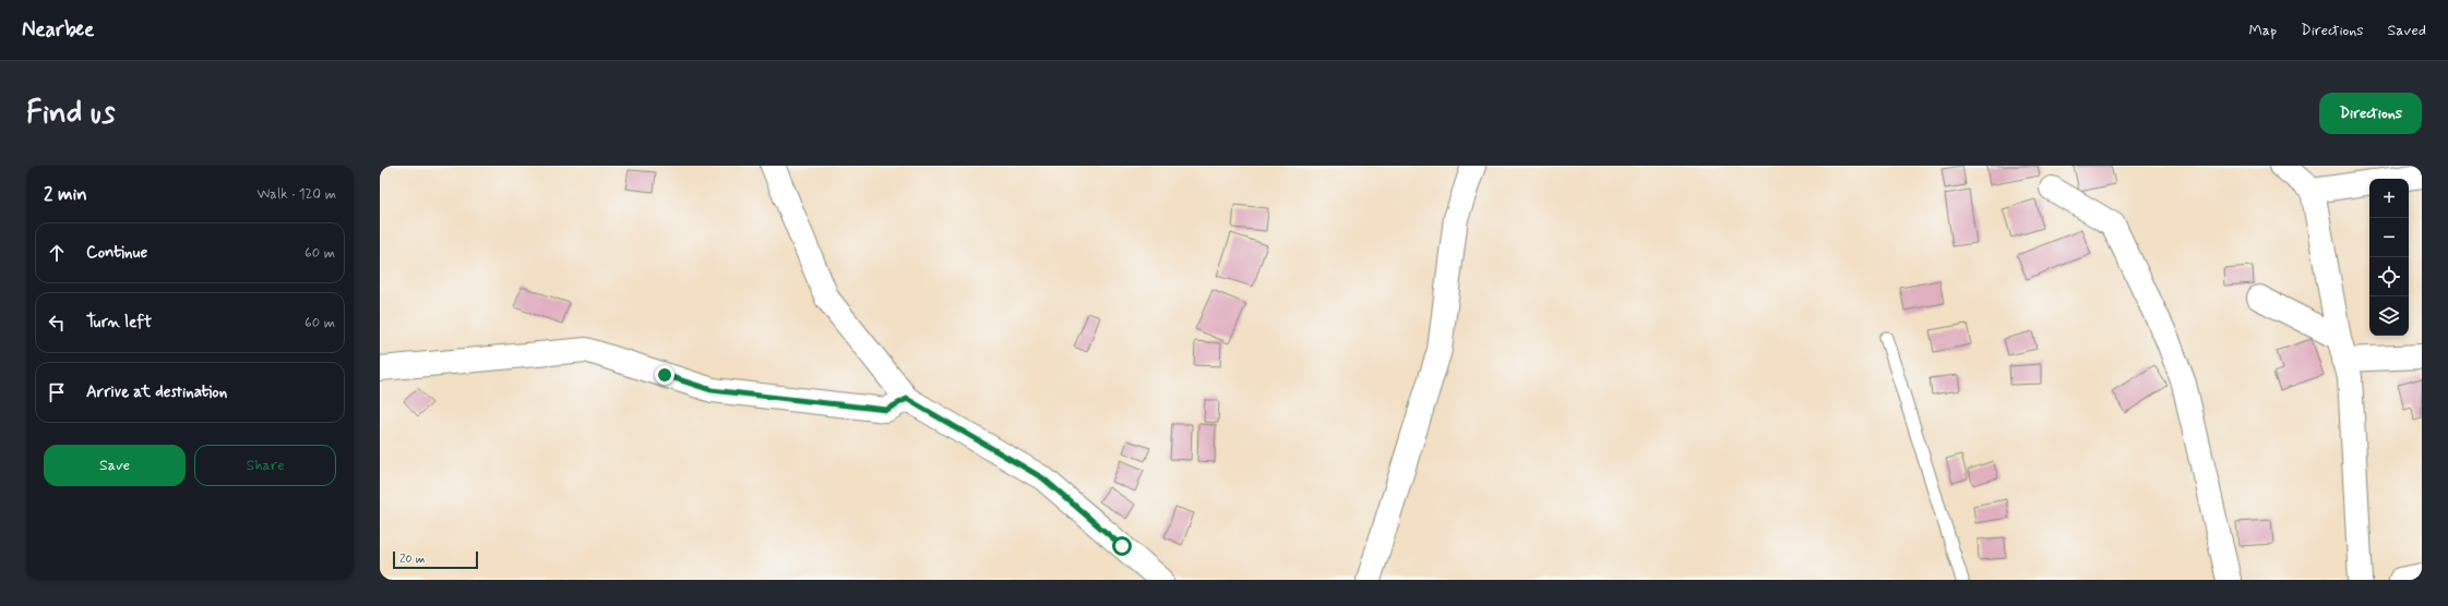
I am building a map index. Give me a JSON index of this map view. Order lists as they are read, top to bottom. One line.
{"scale_bar":"20 m","page":{"header":"Nearbee","nav":["Map","Directions","Saved"],"buttons":["Directions",["Save","Share"]],"title":"Find us","heading":["2 min","Walk · 120 m"],"map_buttons":["+","−"],"list":[["Continue","60 m"],["Turn left","60 m"],"Arrive at destination"],"scale":"20 m"}}
